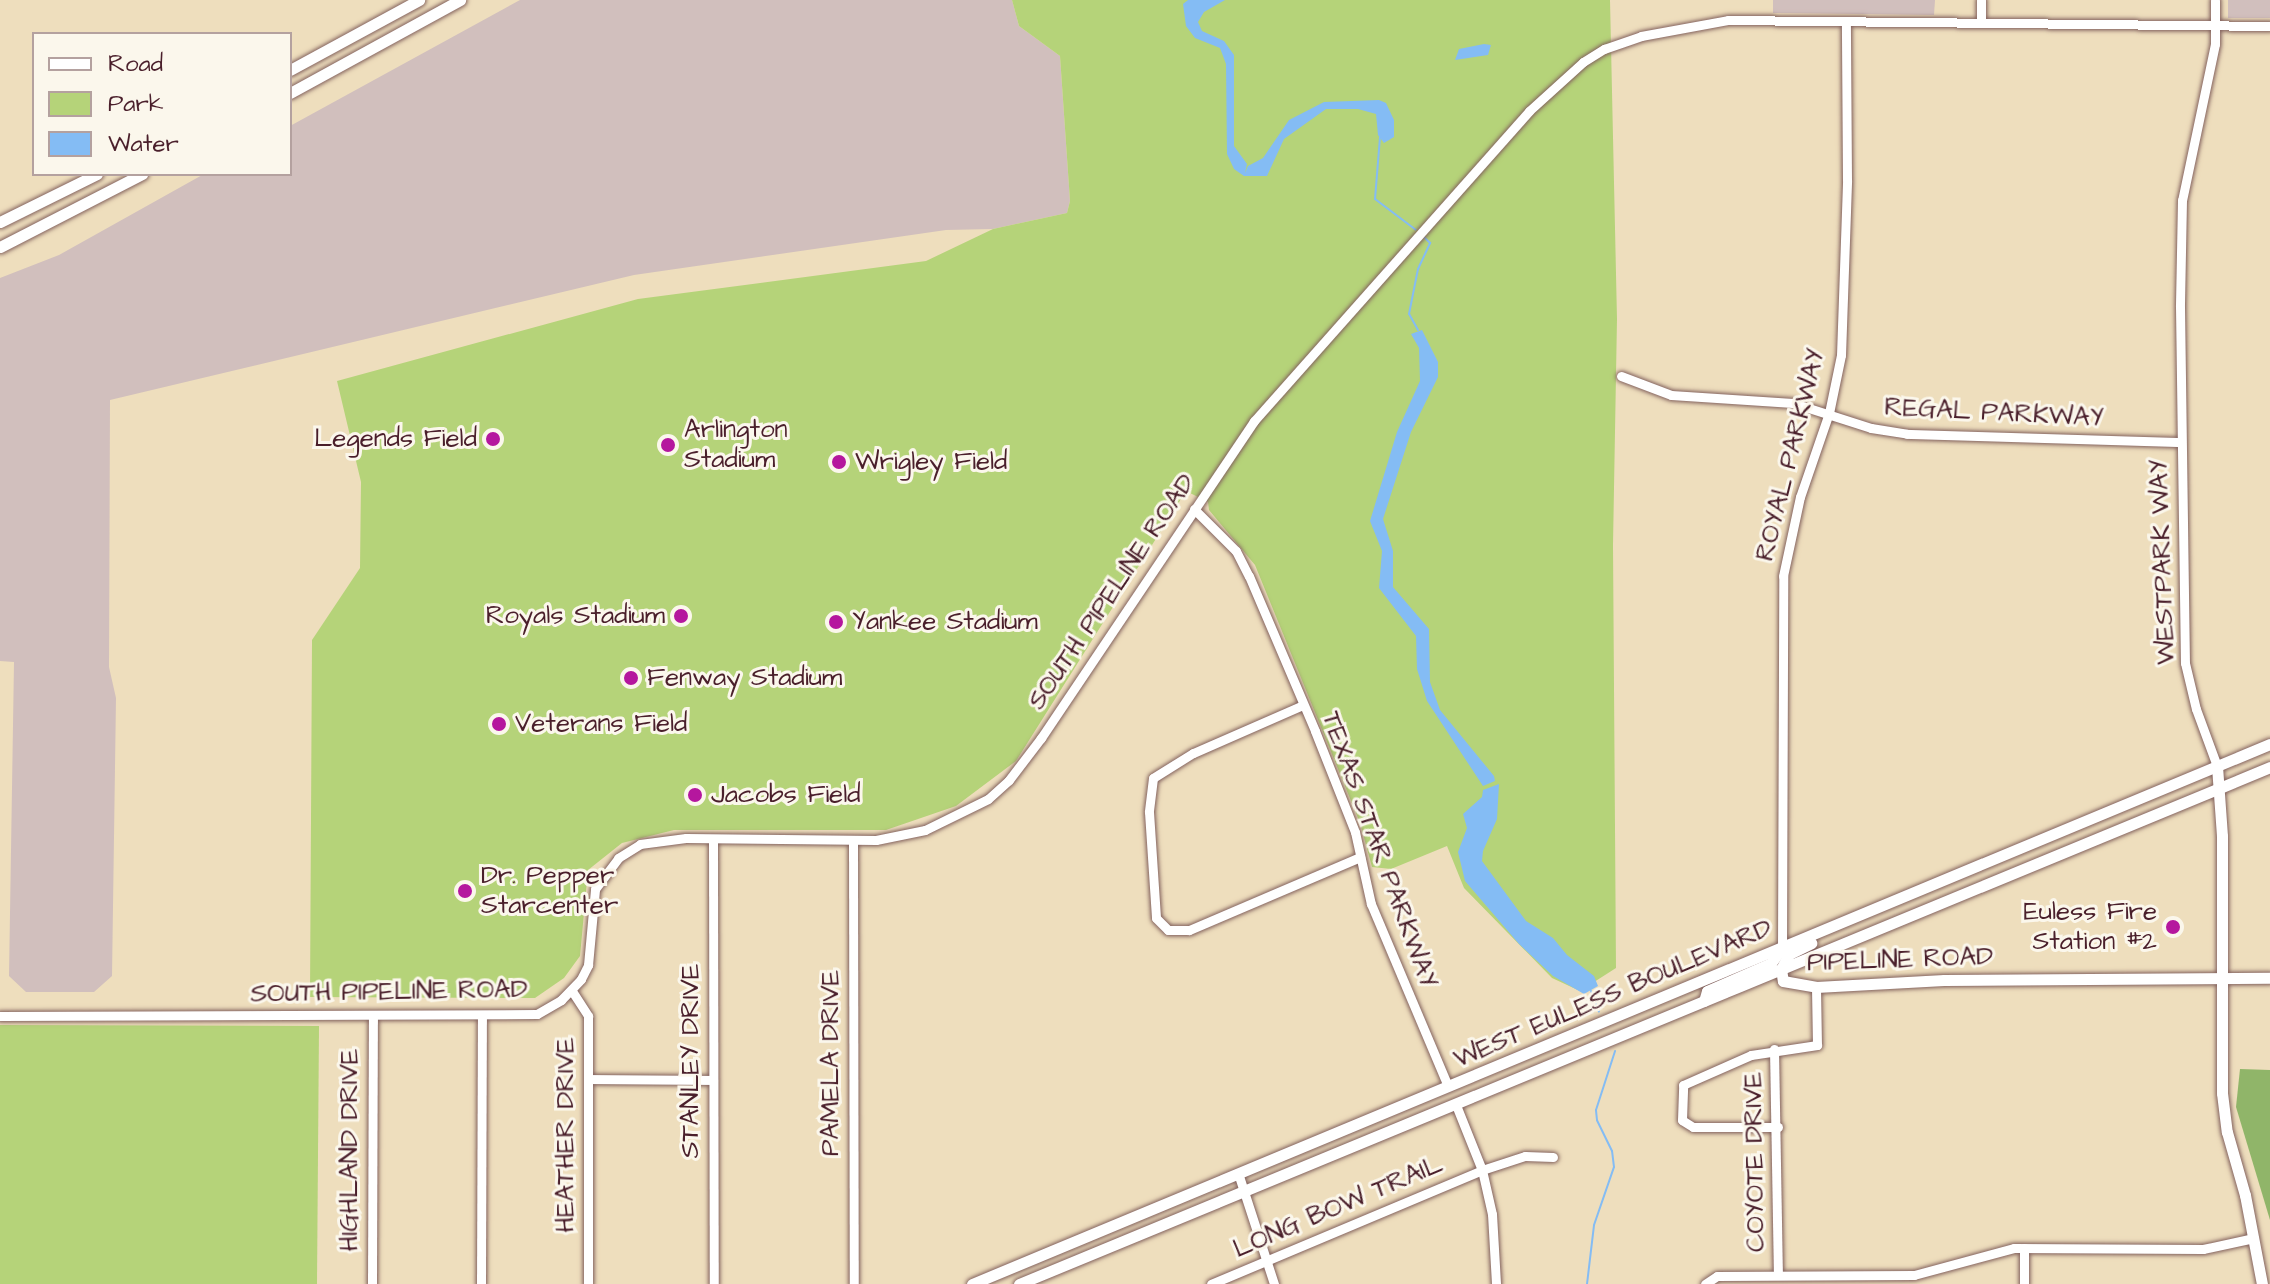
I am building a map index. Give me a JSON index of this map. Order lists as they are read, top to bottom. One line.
{"streets":{"main road":["WESTPARK WAY","PIPELINE ROAD","WEST EULESS BOULEVARD"],"street":["REGAL PARKWAY","ROYAL PARKWAY","SOUTH PIPELINE ROAD","TEXAS STAR PARKWAY","STANLEY DRIVE","PAMELA DRIVE","HEATHER DRIVE","HIGHLAND DRIVE","COYOTE DRIVE","LONG BOW TRAIL"]},"crossings":[["REGAL PARKWAY","ROYAL PARKWAY"],["REGAL PARKWAY","WESTPARK WAY"],["ROYAL PARKWAY","SOUTH PIPELINE ROAD"],["ROYAL PARKWAY","WEST EULESS BOULEVARD"],["WESTPARK WAY","SOUTH PIPELINE ROAD"],["WESTPARK WAY","PIPELINE ROAD"],["WESTPARK WAY","WEST EULESS BOULEVARD"],["SOUTH PIPELINE ROAD","TEXAS STAR PARKWAY"],["SOUTH PIPELINE ROAD","STANLEY DRIVE"],["SOUTH PIPELINE ROAD","PAMELA DRIVE"],["SOUTH PIPELINE ROAD","HEATHER DRIVE"],["SOUTH PIPELINE ROAD","HIGHLAND DRIVE"],["TEXAS STAR PARKWAY","WEST EULESS BOULEVARD"],["PIPELINE ROAD","WEST EULESS BOULEVARD"]],"places":["Legends Field","Arlington Stadium","Wrigley Field","Royals Stadium","Yankee Stadium","Fenway Stadium","Veterans Field","Jacobs Field","Dr. Pepper Starcenter","Euless Fire Station #2"],"legend":["Road","Park","Water"]}
